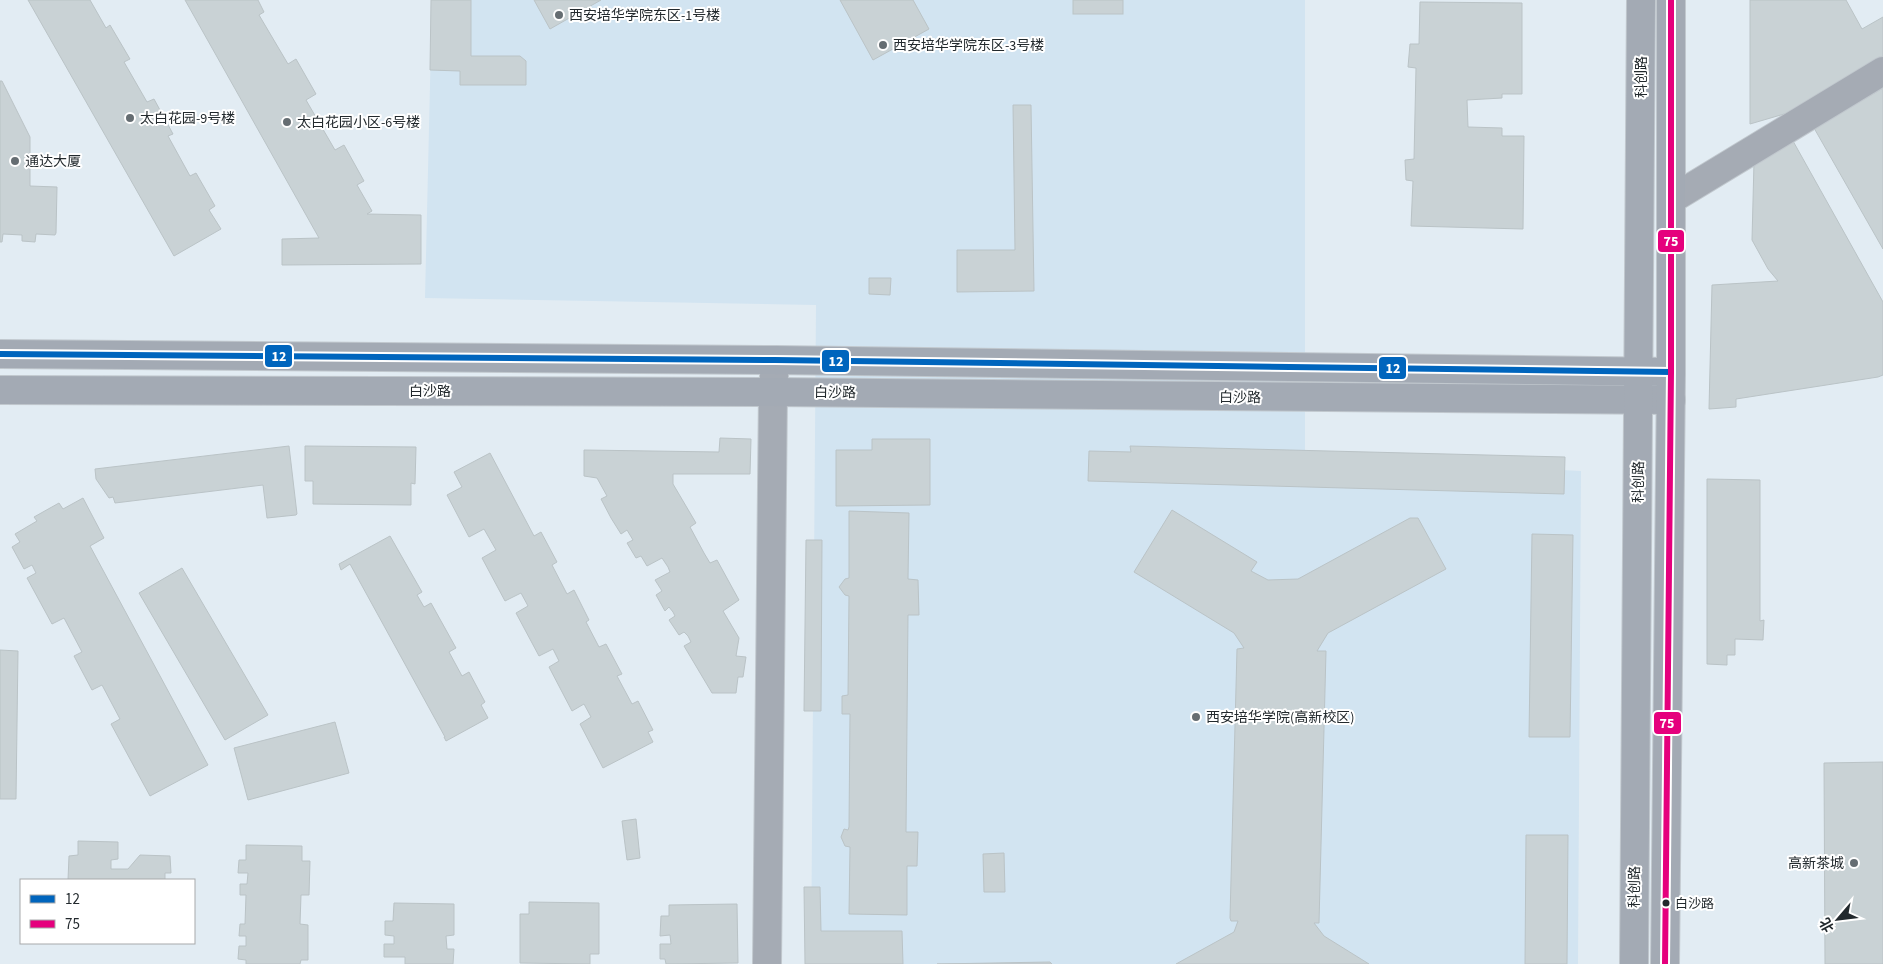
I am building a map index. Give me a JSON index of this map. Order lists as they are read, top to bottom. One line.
{"streets":{"street":["科创路","白沙路"]},"crossings":[["科创路","白沙路"]],"places":["西安培华学院东区-1号楼","西安培华学院东区-3号楼","太白花园-9号楼","太白花园小区-6号楼","通达大厦","西安培华学院(高新校区)","高新茶城","白沙路"],"lines":["transit line 75","transit line 12"],"legend":["12","75"],"north":"bottom left"}
